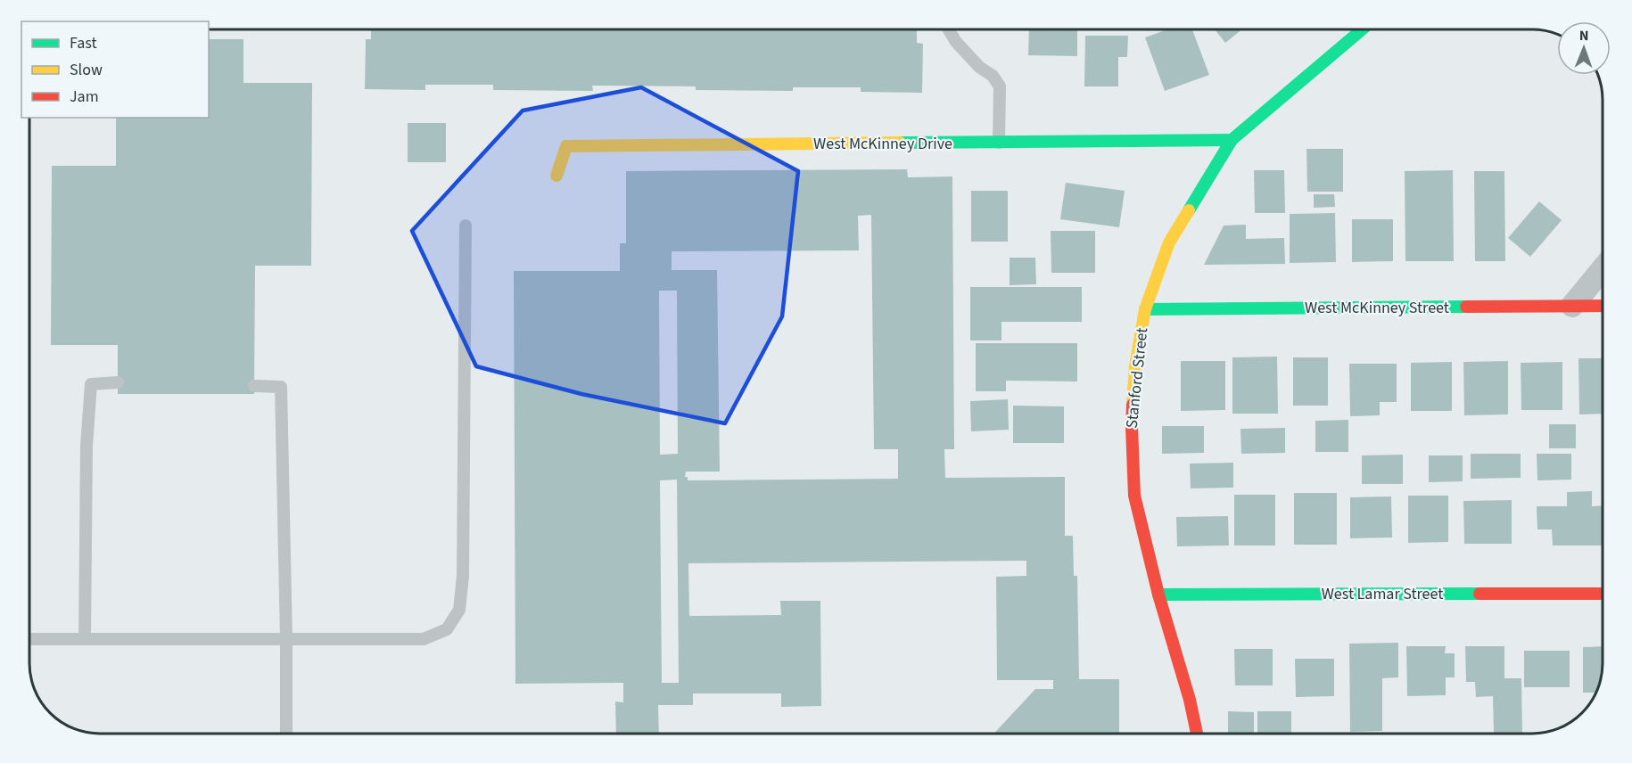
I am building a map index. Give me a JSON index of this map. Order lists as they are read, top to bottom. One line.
{"streets":{"street":["West McKinney Drive","West McKinney Street","Stanford Street","West Lamar Street"]},"crossings":[["West McKinney Drive","Stanford Street"],["West McKinney Street","Stanford Street"],["Stanford Street","West Lamar Street"]],"legend":["Fast","Slow","Jam"],"north":"top"}
